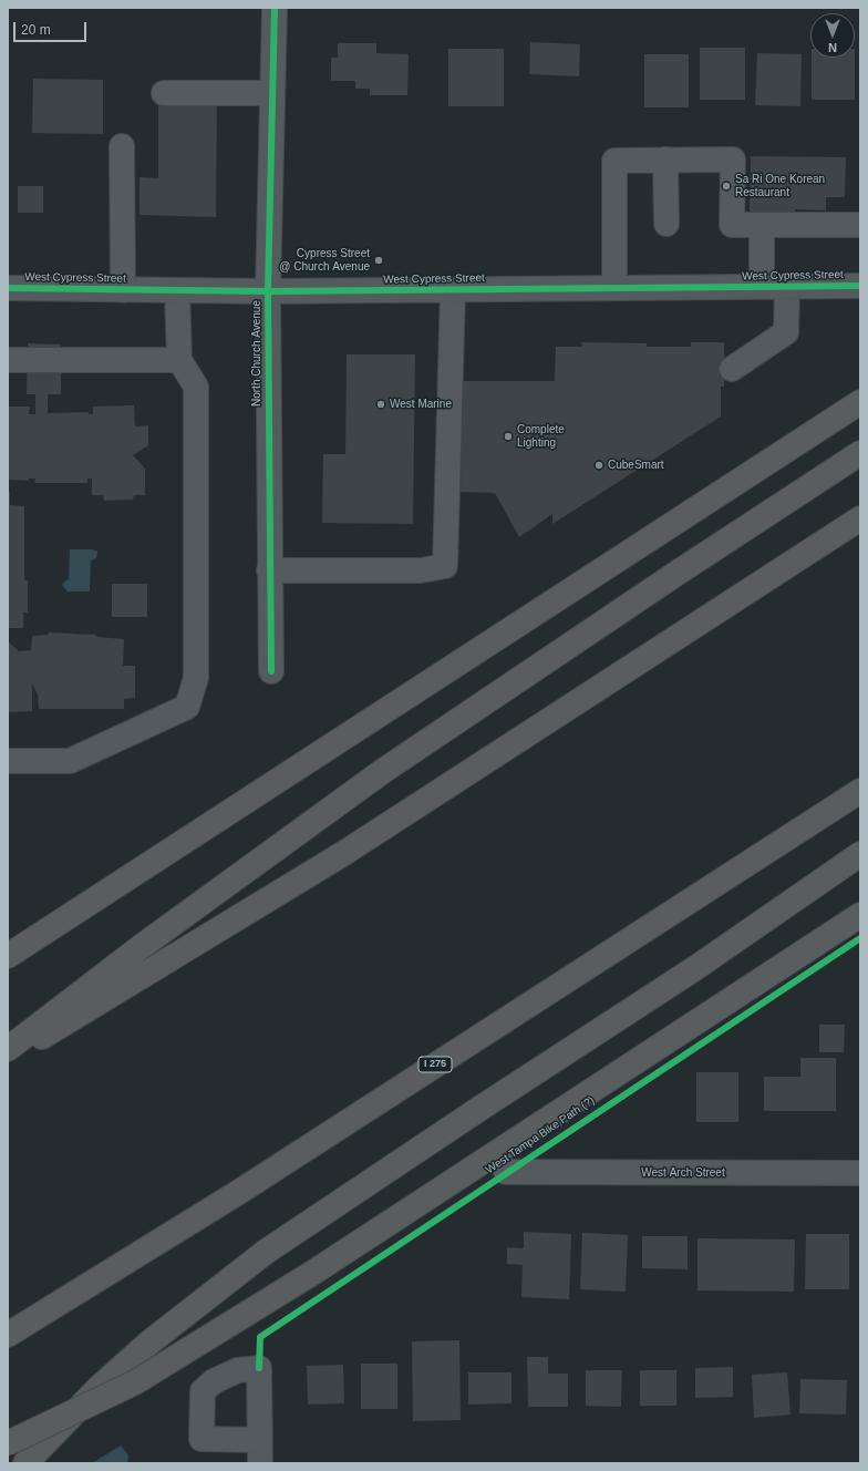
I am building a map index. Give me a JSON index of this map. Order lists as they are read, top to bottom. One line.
{"streets":{"highway":["I 275"],"street":["West Cypress Street","North Church Avenue","West Arch Street"],"cycle path":["West Tampa Bike Path (?)"]},"crossings":[["West Cypress Street","North Church Avenue"]],"places":["Sa Ri One Korean Restaurant","Cypress Street @ Church Avenue","West Marine","Complete Lighting","CubeSmart"],"scale_bar":"20 m","north":"bottom"}
